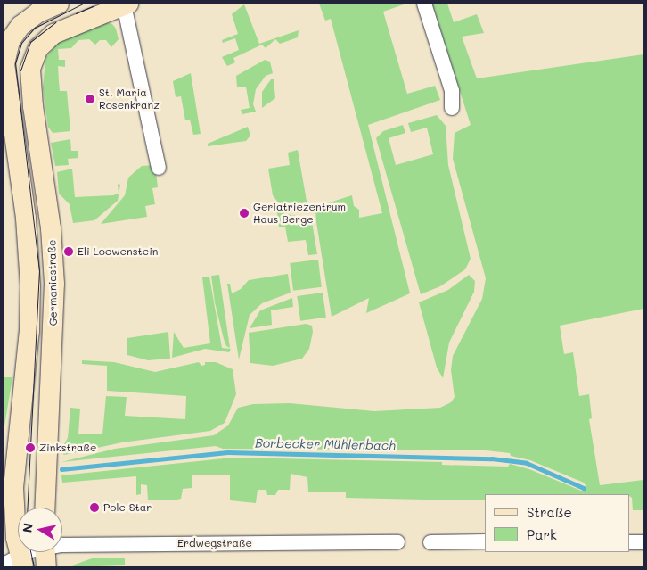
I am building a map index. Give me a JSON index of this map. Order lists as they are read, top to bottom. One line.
{"streets":{"main road":["Germaniastraße"],"street":["Erdwegstraße"]},"crossings":[["Germaniastraße","Erdwegstraße"]],"water":["Borbecker Mühlenbach"],"places":["St. Maria Rosenkranz","Geriatriezentrum Haus Berge","Eli Loewenstein","Zinkstraße","Pole Star"],"legend":["Straße","Park"],"north":"left"}
